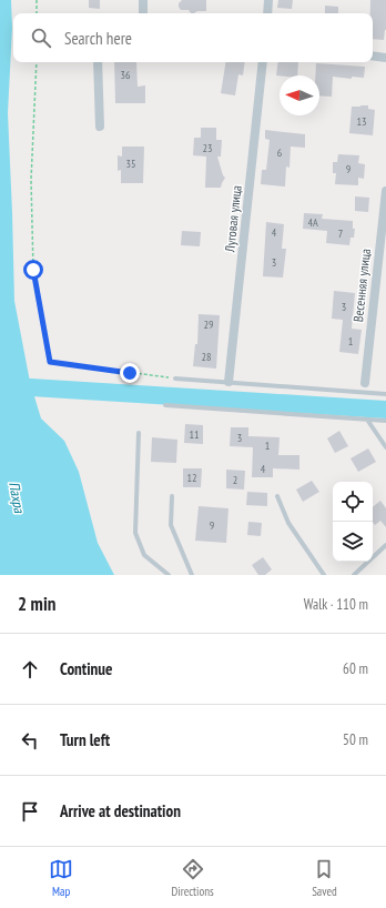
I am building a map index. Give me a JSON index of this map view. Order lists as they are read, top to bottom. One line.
{"streets":{"street":["Луговая улица","Весенняя улица"]},"water":["Пахра"],"house_numbers":["36","13","23","6","35","9","4А","4","7","3","3","29","1","28","11","3","1","4","12","2","9"],"north":"left","page":{"search":"Search here","heading":["2 min","Walk · 110 m"],"list":[["Continue","60 m"],["Turn left","50 m"],"Arrive at destination"],"nav":["Map","Directions","Saved"]}}
